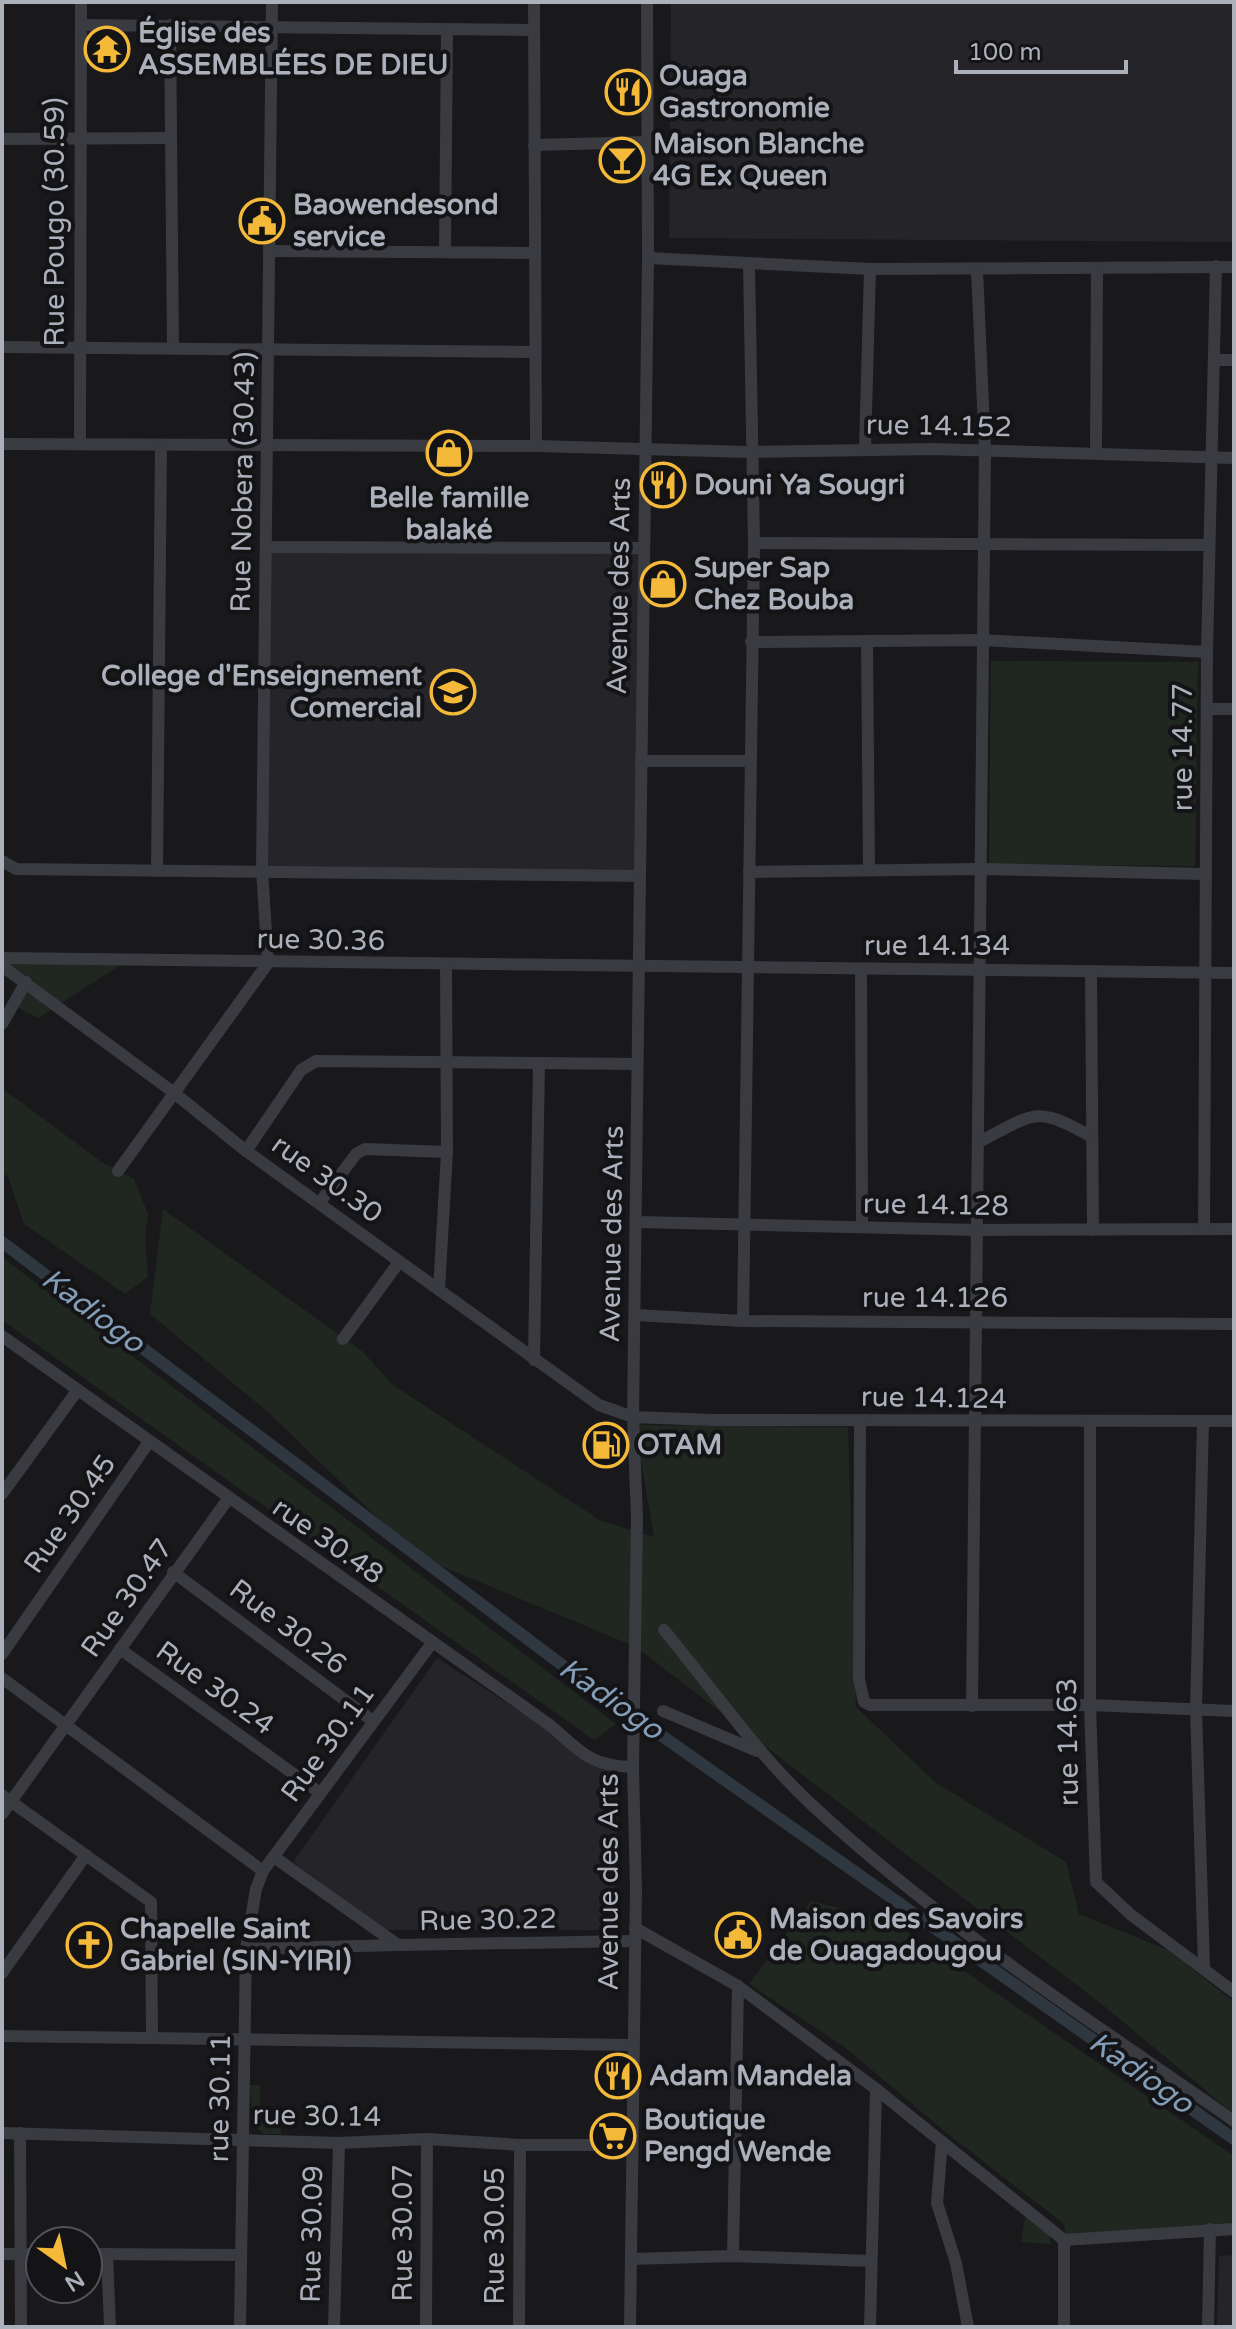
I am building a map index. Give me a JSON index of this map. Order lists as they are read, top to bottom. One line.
{"streets":{"street":["Rue Pougo (30.59)","rue 14.152","Rue Nobera (30.43)","Avenue des Arts","rue 14.77","rue 30.36","rue 14.134","rue 30.30","rue 14.128","rue 14.126","rue 14.124","Rue 30.45","rue 30.48","Rue 30.47","Rue 30.26","Rue 30.24","rue 14.63","Rue 30.11","Rue 30.22","rue 30.11","rue 30.14","Rue 30.07","Rue 30.09","Rue 30.05"]},"crossings":[["Rue Pougo (30.59)","rue 14.152"],["rue 14.152","Rue Nobera (30.43)"],["rue 14.152","Avenue des Arts"],["rue 14.152","rue 14.77"],["Rue Nobera (30.43)","rue 30.36"],["Avenue des Arts","rue 30.36"],["Avenue des Arts","rue 14.134"],["Avenue des Arts","rue 30.30"],["Avenue des Arts","rue 14.128"],["Avenue des Arts","rue 14.126"],["Avenue des Arts","rue 14.124"],["Avenue des Arts","rue 30.48"],["Avenue des Arts","Rue 30.22"],["Avenue des Arts","rue 30.14"],["rue 14.77","rue 14.134"],["rue 14.77","rue 14.128"],["rue 30.36","rue 14.134"],["rue 30.30","rue 14.124"],["rue 14.124","rue 14.63"],["Rue 30.45","rue 30.48"],["rue 30.48","Rue 30.47"],["rue 30.48","Rue 30.11"],["Rue 30.47","Rue 30.26"],["Rue 30.47","Rue 30.24"],["Rue 30.26","Rue 30.11"],["Rue 30.24","Rue 30.11"],["Rue 30.11","Rue 30.22"],["Rue 30.11","rue 30.11"],["rue 30.11","rue 30.14"],["rue 30.14","Rue 30.07"],["rue 30.14","Rue 30.09"],["rue 30.14","Rue 30.05"]],"water":["Kadiogo"],"places":{"temple":["Église des ASSEMBLÉES DE DIEU"],"restaurant":["Ouaga Gastronomie","Douni Ya Sougri","Adam Mandela"],"bar":["Maison Blanche 4G Ex Queen"],"public building":["Baowendesond service","Maison des Savoirs de Ouagadougou"],"shop":["Belle famille balaké","Super Sap Chez Bouba"],"school or university":["College d'Enseignement Comercial"],"fuel station":["OTAM"],"church":["Chapelle Saint Gabriel (SIN-YIRI)"],"supermarket":["Boutique Pengd Wende"]},"scale_bar":"100 m","north":"bottom right"}
